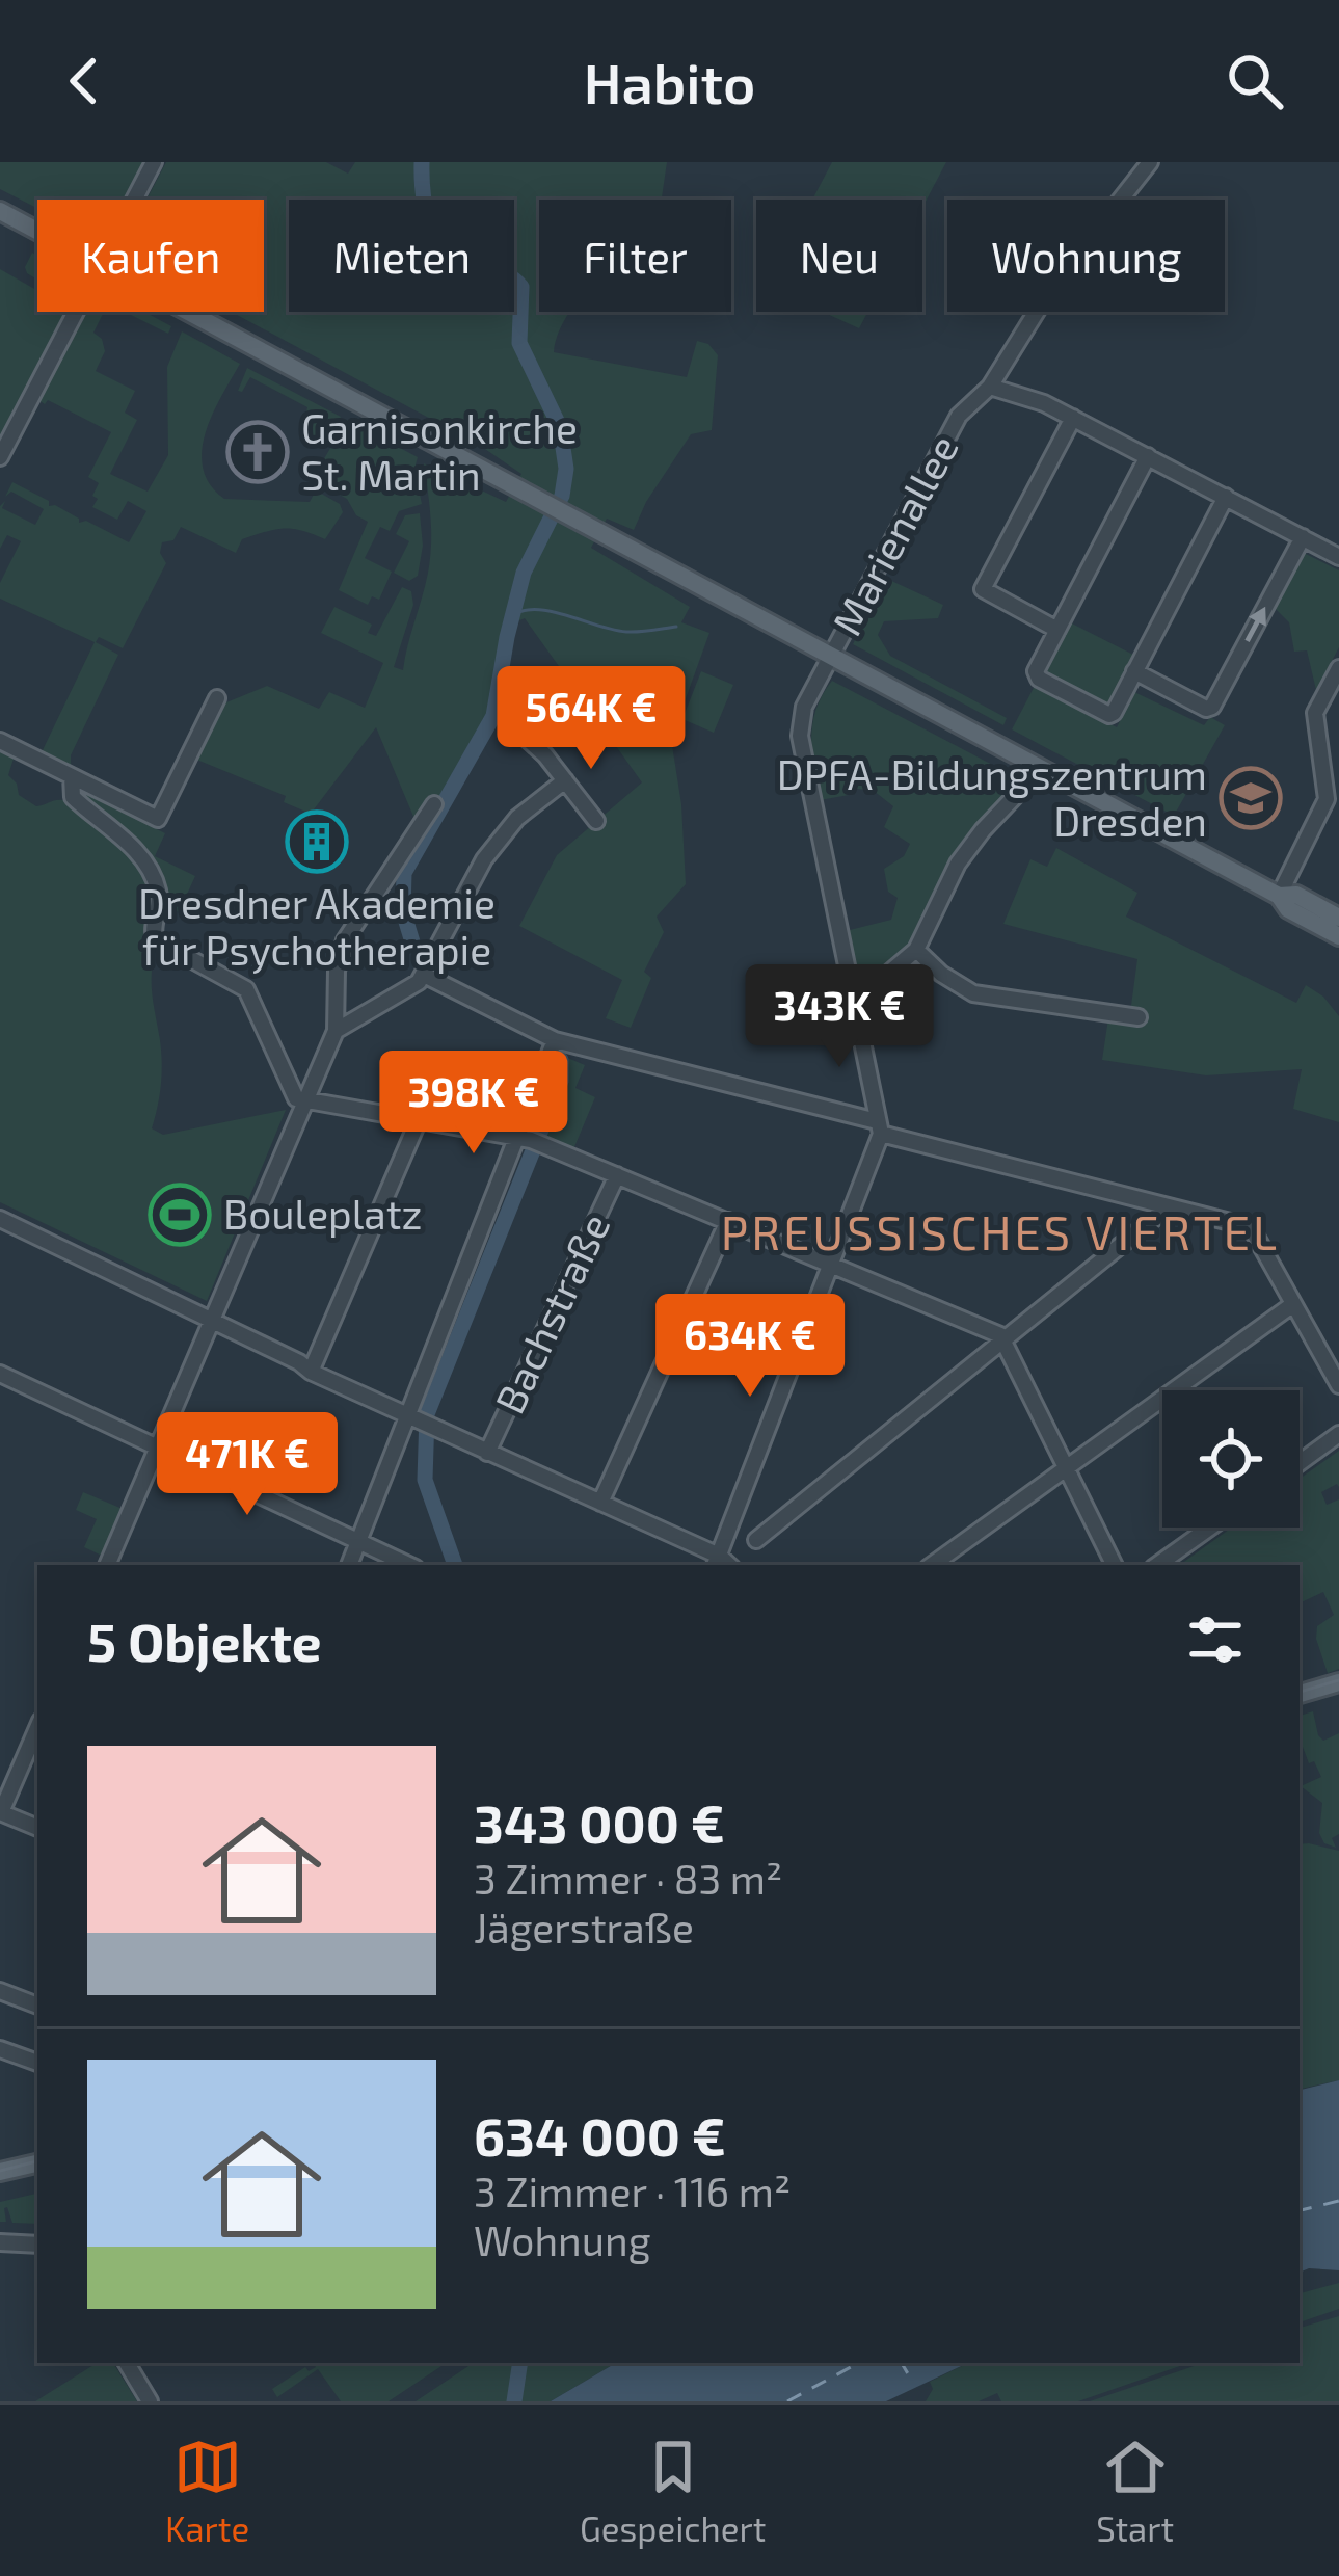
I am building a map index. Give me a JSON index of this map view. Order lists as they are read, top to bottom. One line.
{"streets":{"street":["Marienallee","Bachstraße"]},"districts":["PREUSSISCHES VIERTEL"],"places":{"church":["Garnisonkirche St. Martin"],"school or university":["DPFA-Bildungszentrum Dresden"],"building":["Dresdner Akademie für Psychotherapie"],"sports":["Bouleplatz"]},"page":{"header":"Habito","chip":["Kaufen","Mieten","Filter","Neu","Wohnung"],"price":["564K €","343K €","398K €","634K €","471K €"],"heading":"5 Objekte","list":[{"name":"343 000 €","note":"3 Zimmer · 83 m² · Jägerstraße"},{"name":"634 000 €","note":"3 Zimmer · 116 m² · Wohnung"}],"tabs":["Karte","Gespeichert","Start"]}}
